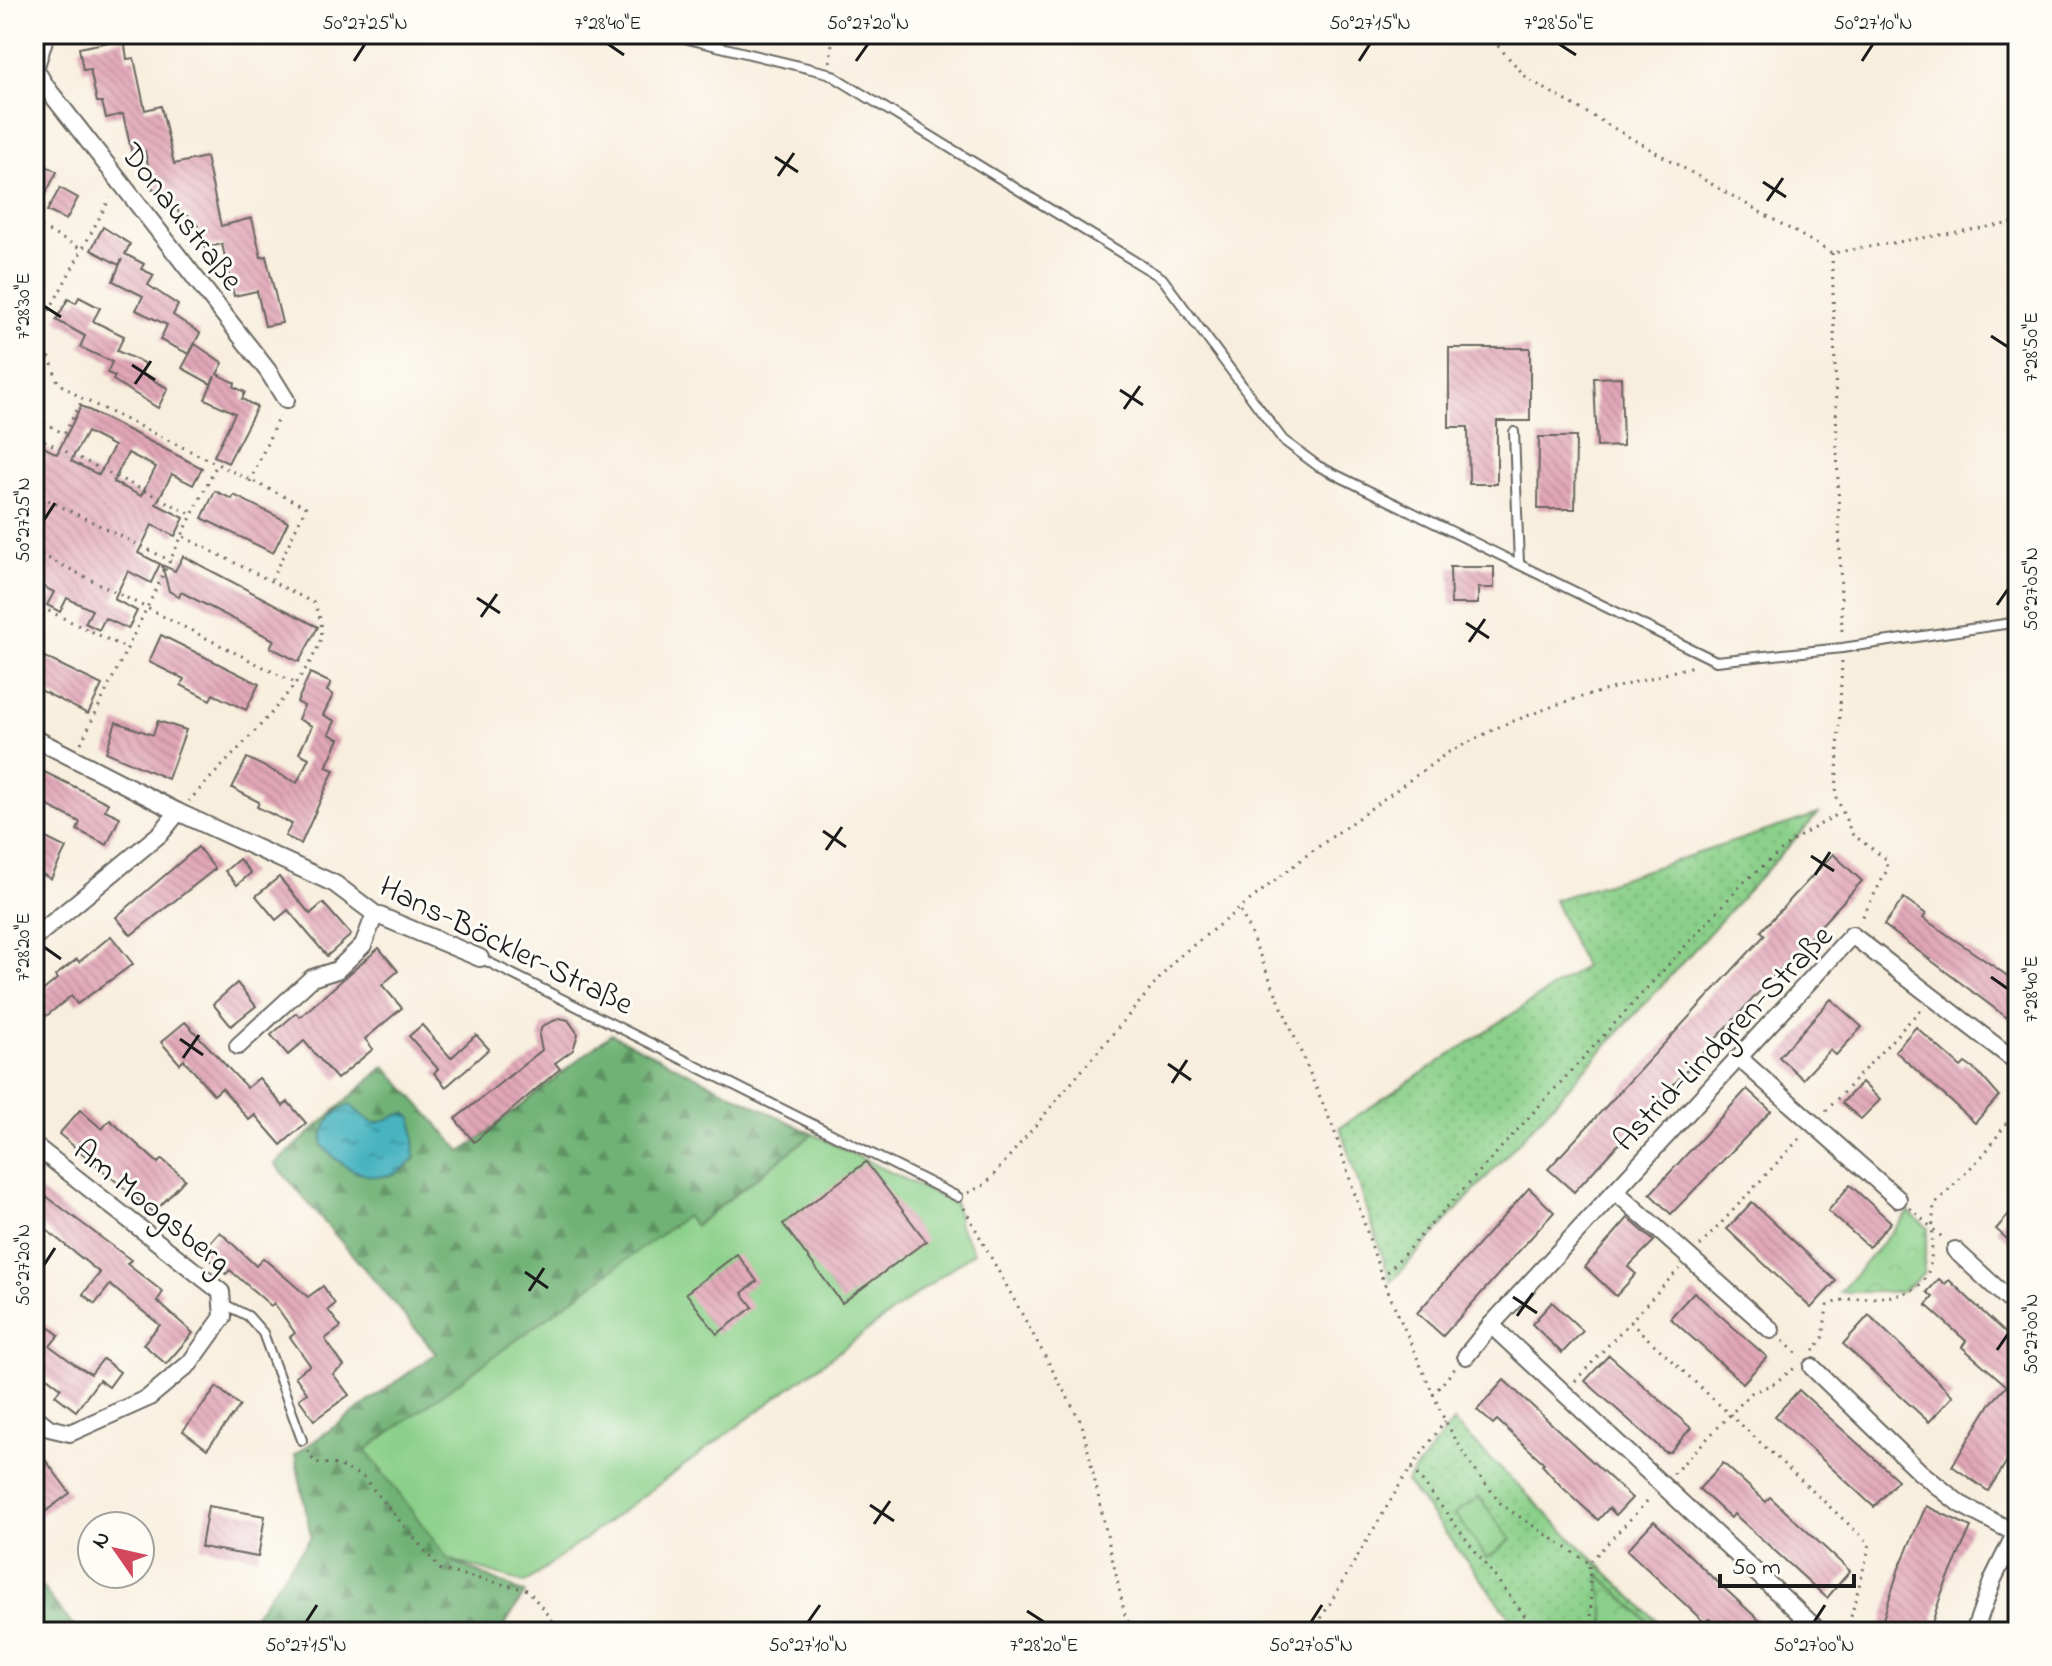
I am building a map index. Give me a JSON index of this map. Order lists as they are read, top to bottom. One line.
{"streets":{"street":["Donaustraße","Hans-Böckler-Straße","Astrid-Lindgren-Straße","Am Moogsberg"]},"scale_bar":"50 m","north":"top left","coordinates":["50°27'25\"N","7°28'40\"E","50°27'20\"N","50°27'15\"N","7°28'50\"E","50°27'10\"N","7°28'30\"E","50°27'05\"N","7°28'20\"E","50°27'00\"N"]}
